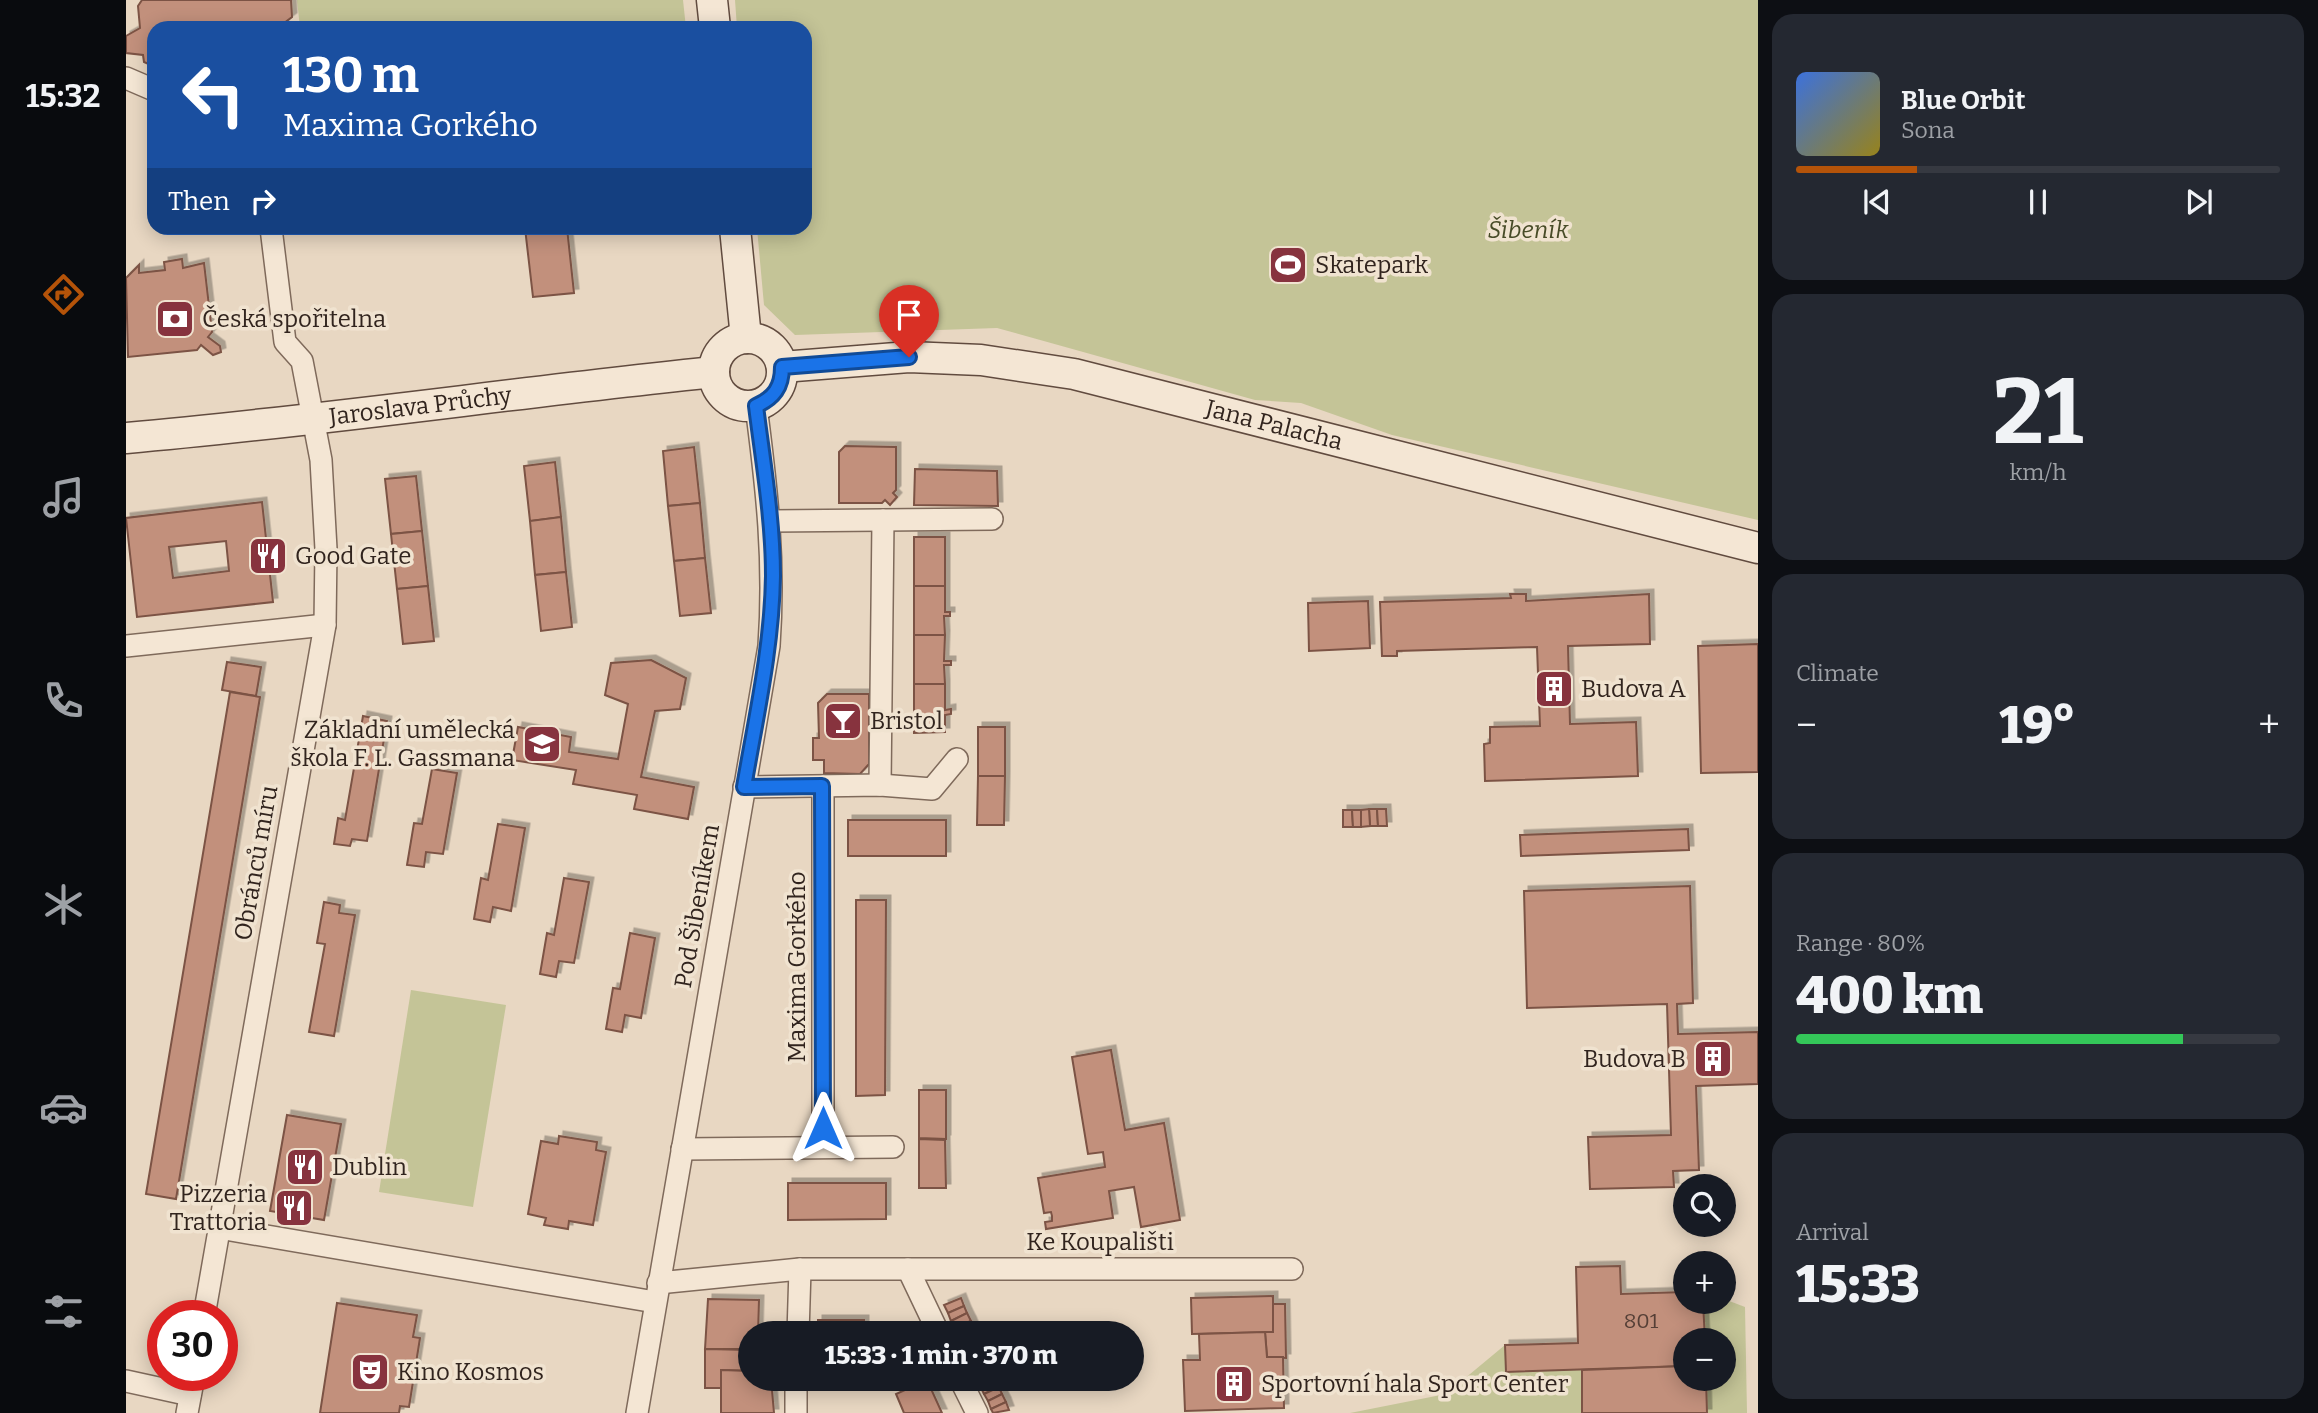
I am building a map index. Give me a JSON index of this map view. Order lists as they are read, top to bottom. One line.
{"streets":{"street":["Jaroslava Průchy","Jana Palacha","Obránců míru","Pod Šibeníkem","Maxima Gorkého","Ke Koupališti"]},"crossings":[["Jaroslava Průchy","Jana Palacha"],["Jaroslava Průchy","Obránců míru"],["Jaroslava Průchy","Pod Šibeníkem"],["Jana Palacha","Pod Šibeníkem"],["Obránců míru","Ke Koupališti"],["Pod Šibeníkem","Ke Koupališti"]],"parks":["Šibeník"],"places":{"sports":["Skatepark"],"bank":["Česká spořitelna"],"restaurant":["Good Gate","Dublin","Pizzeria Trattoria"],"building":["Budova A","Budova B","Sportovní hala Sport Center"],"bar":["Bristol"],"school or university":["Základní umělecká škola F. L. Gassmana"],"theatre":["Kino Kosmos"]},"house_numbers":["801"],"page":{"tabs":"15:32","turn":["130 m","Maxima Gorkého"],"song":["Blue Orbit","Sona"],"then":"Then","tile":[["21","km/h"],"Climate",["Range · 80%","400 km"],["Arrival","15:33"]],"heat":["−","19°","+"],"map_buttons":["+","−"],"limit":"30","trip":"15:33 · 1 min · 370 m"}}
